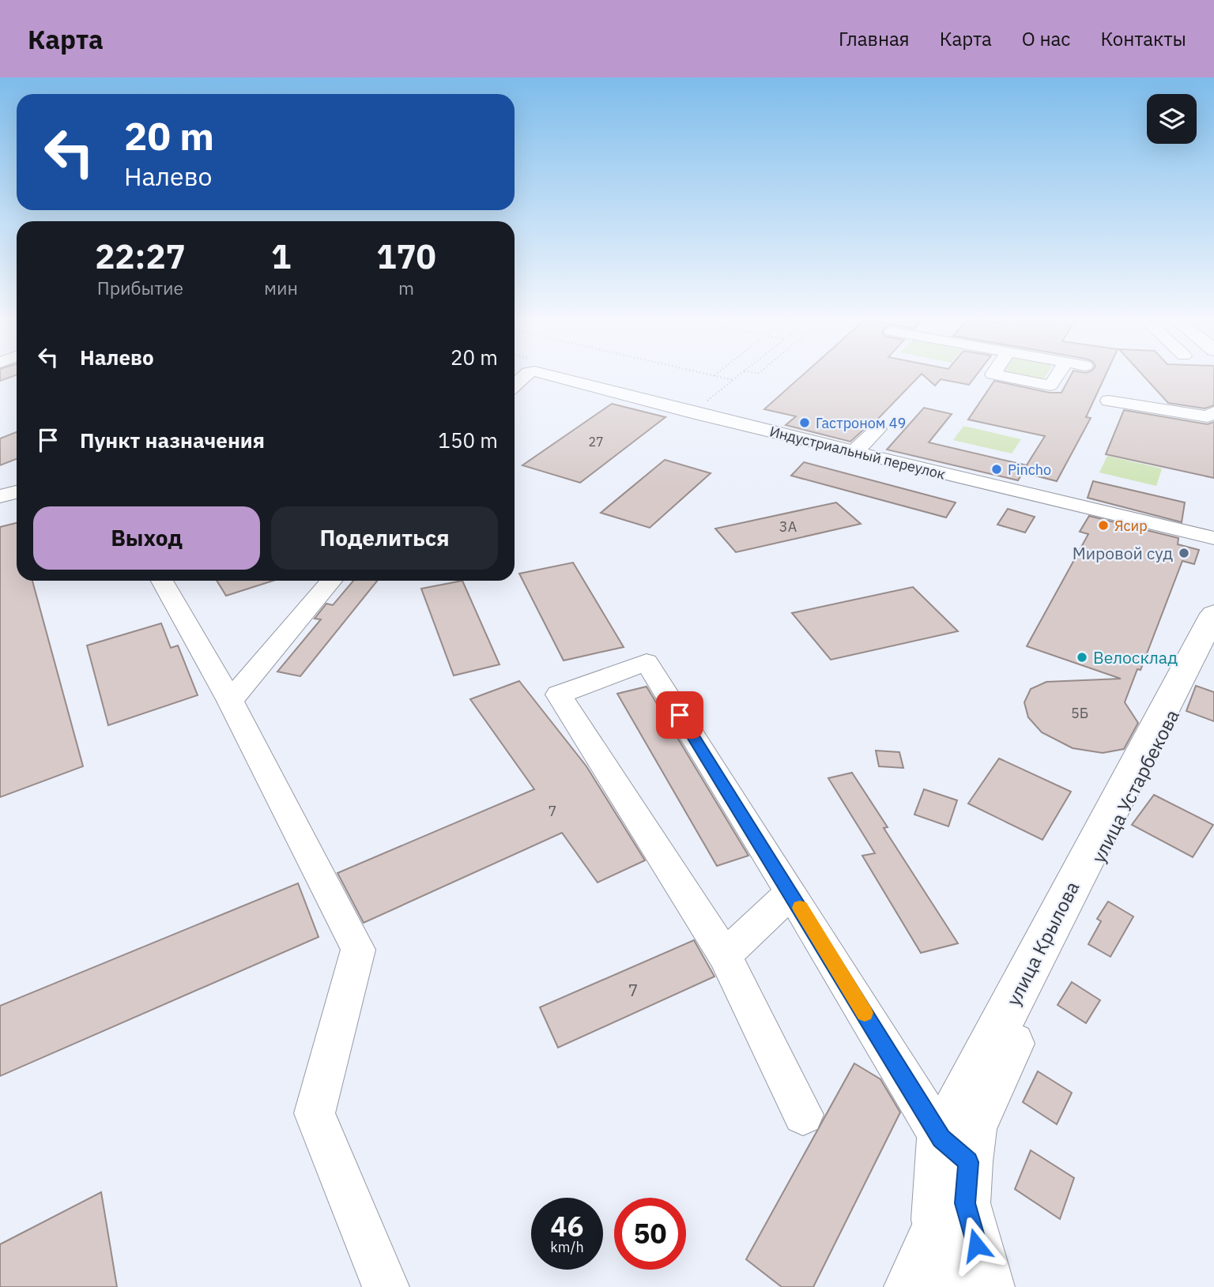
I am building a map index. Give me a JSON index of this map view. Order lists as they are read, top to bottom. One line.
{"streets":{"main road":["улица Устарбекова","улица Крылова"],"street":["Индустриальный переулок"]},"crossings":[["улица Устарбекова","улица Крылова"]],"places":["Гастроном 49","Pincho","Ясир","Мировой суд","Велосклад"],"house_numbers":["27","3А","5Б","7","7"],"page":{"header":"Карта","nav":["Главная","Карта","О нас","Контакты"],"turn":["20 m","Налево"],"eta":["22:27","Прибытие","1","мин","170","m"],"list":[{"name":"Налево","value":"20 m"},{"name":"Пункт назначения","value":"150 m"}],"buttons":["Выход","Поделиться"],"speed":"46 km/h","limit":"50"}}
